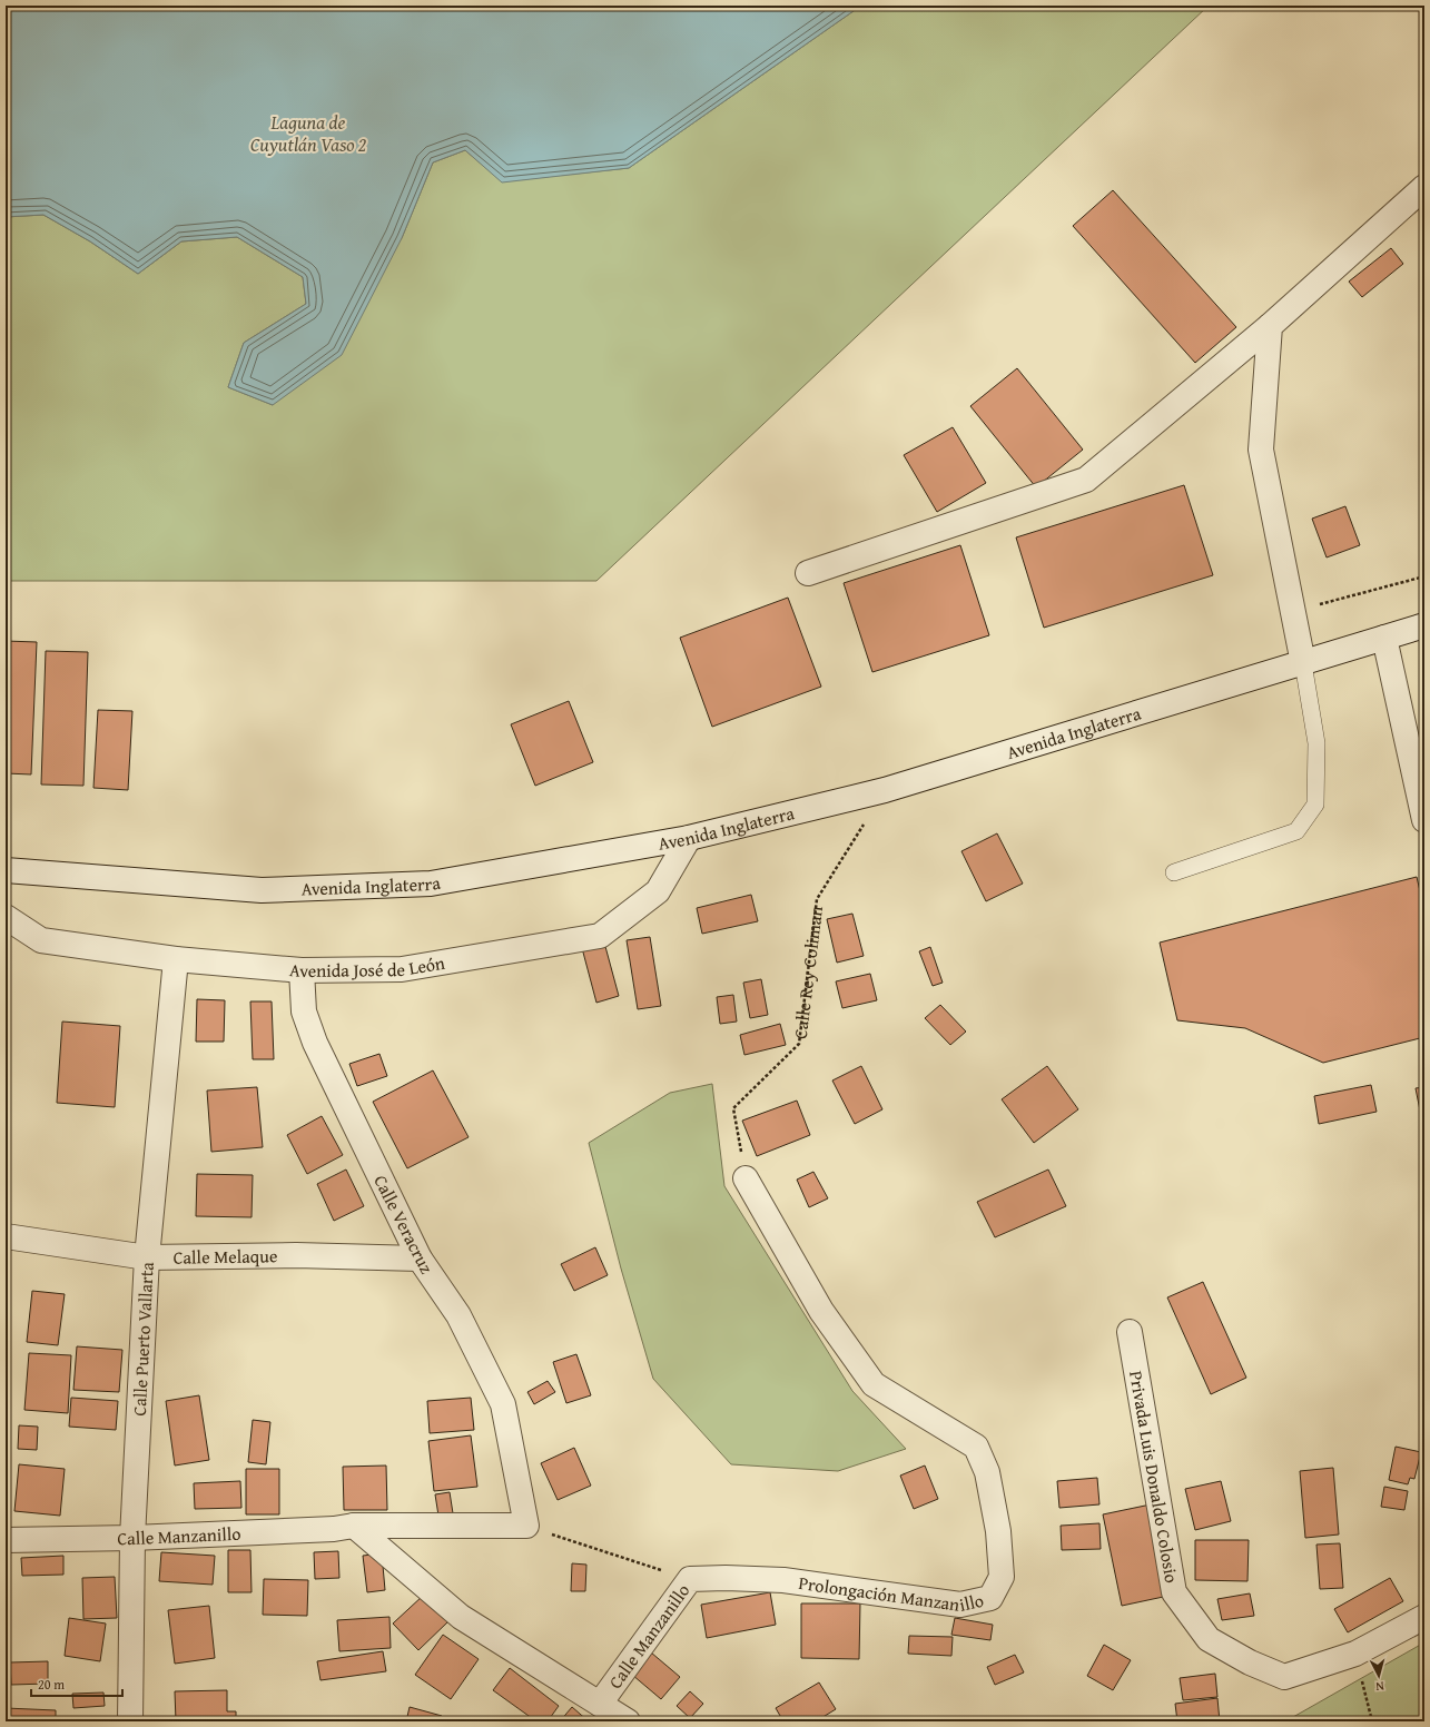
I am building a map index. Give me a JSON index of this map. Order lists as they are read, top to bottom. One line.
{"streets":{"street":["Avenida Inglaterra","Avenida José de León","Calle Veracruz","Calle Melaque","Calle Puerto Vallarta","Privada Luis Donaldo Colosio","Calle Manzanillo","Prolongación Manzanillo"],"path":["Calle Rey Coliman"]},"crossings":[["Avenida Inglaterra","Avenida José de León"],["Avenida Inglaterra","Calle Rey Coliman"],["Avenida José de León","Calle Veracruz"],["Avenida José de León","Calle Puerto Vallarta"],["Calle Rey Coliman","Prolongación Manzanillo"],["Calle Veracruz","Calle Melaque"],["Calle Veracruz","Calle Manzanillo"],["Calle Melaque","Calle Puerto Vallarta"],["Calle Puerto Vallarta","Calle Manzanillo"],["Calle Manzanillo","Prolongación Manzanillo"]],"water":["Laguna de Cuyutlán Vaso 2"],"scale_bar":"20 m","north":"bottom"}
